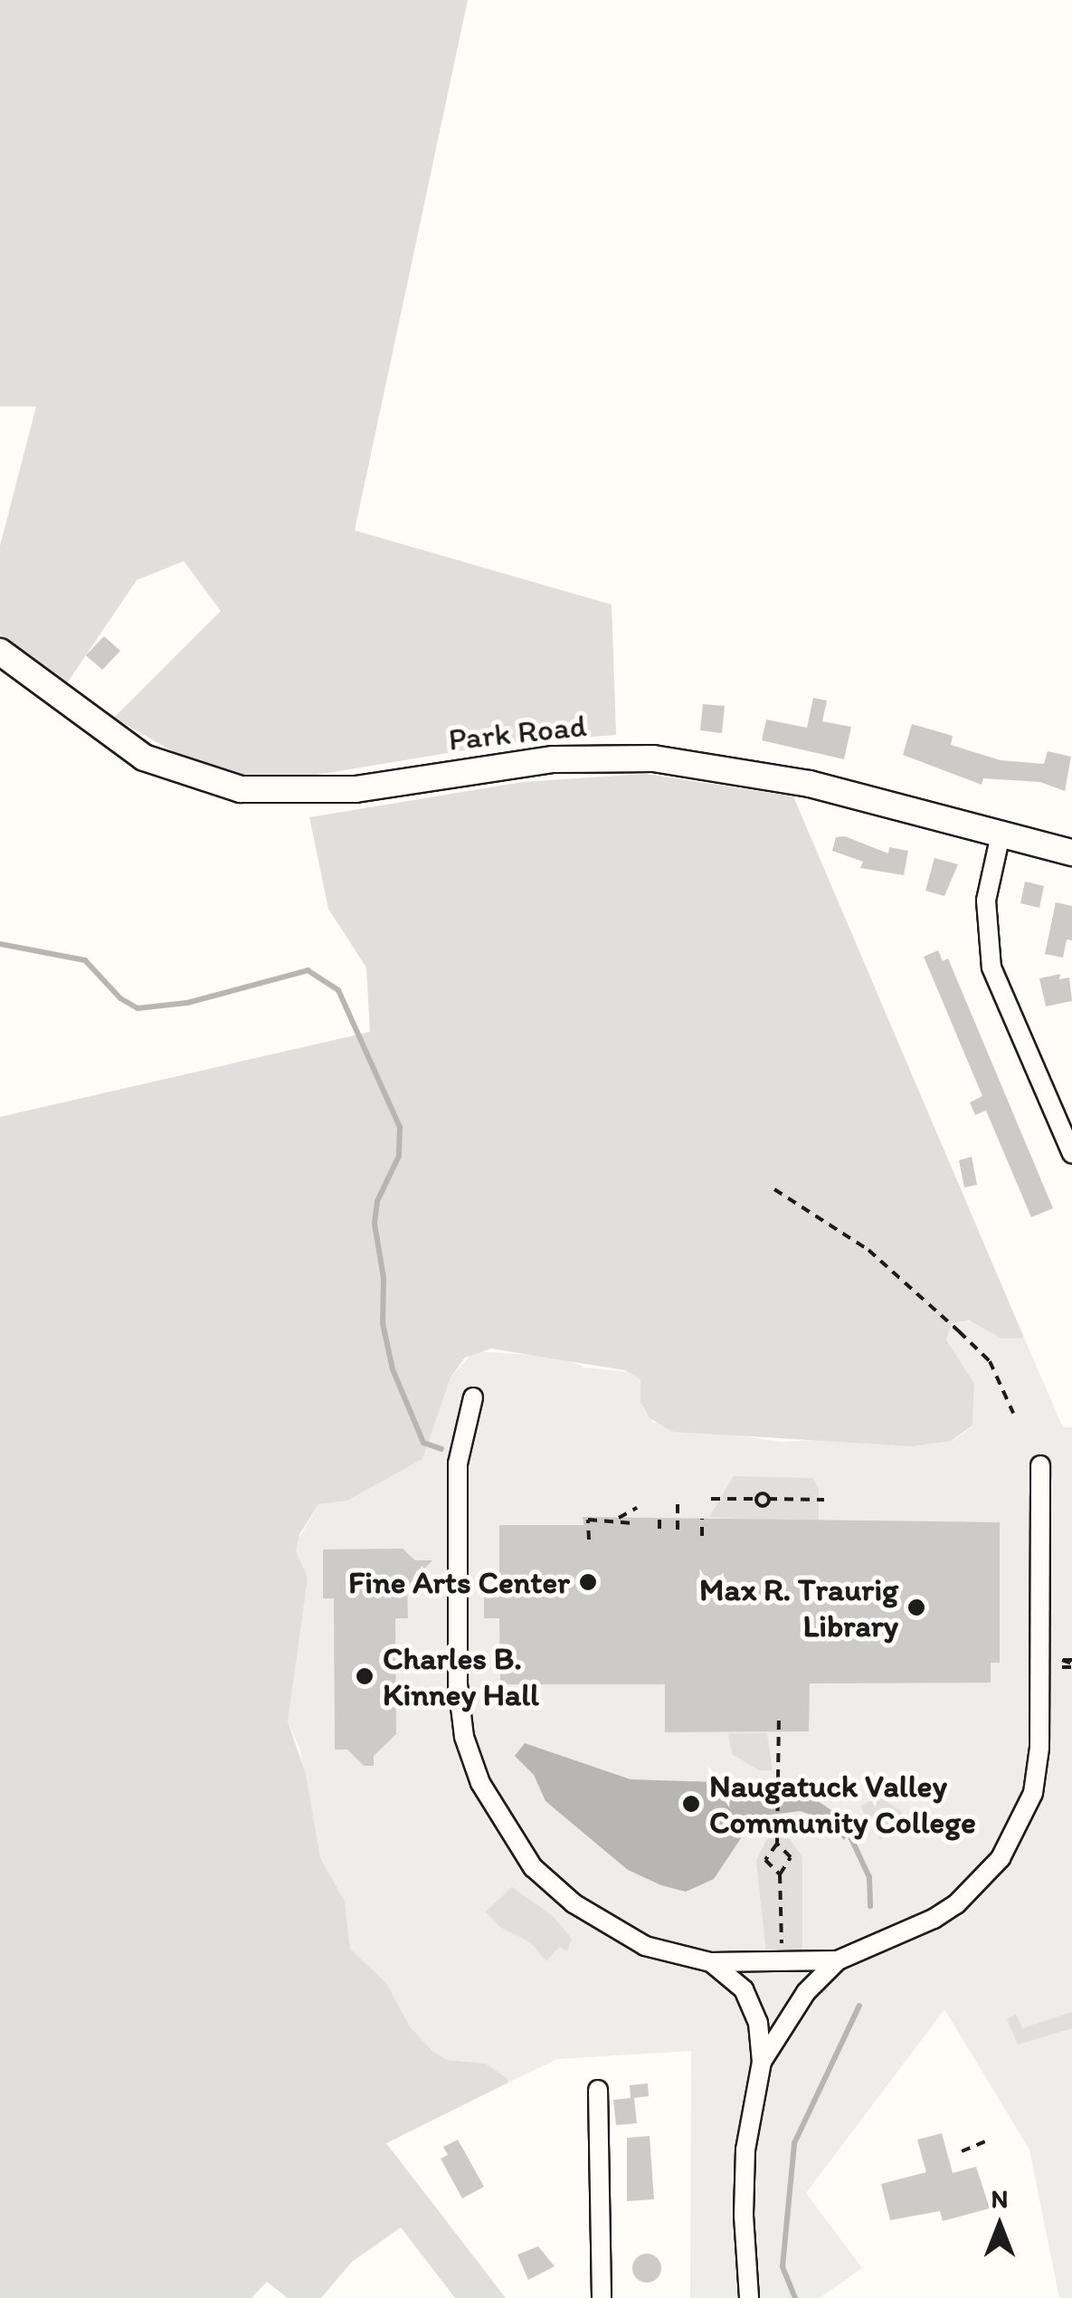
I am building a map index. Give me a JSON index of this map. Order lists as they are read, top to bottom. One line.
{"streets":{"main road":["Park Road"]},"places":["Fine Arts Center","Max R. Traurig Library","Charles B. Kinney Hall","Naugatuck Valley Community College"],"north":"top"}
